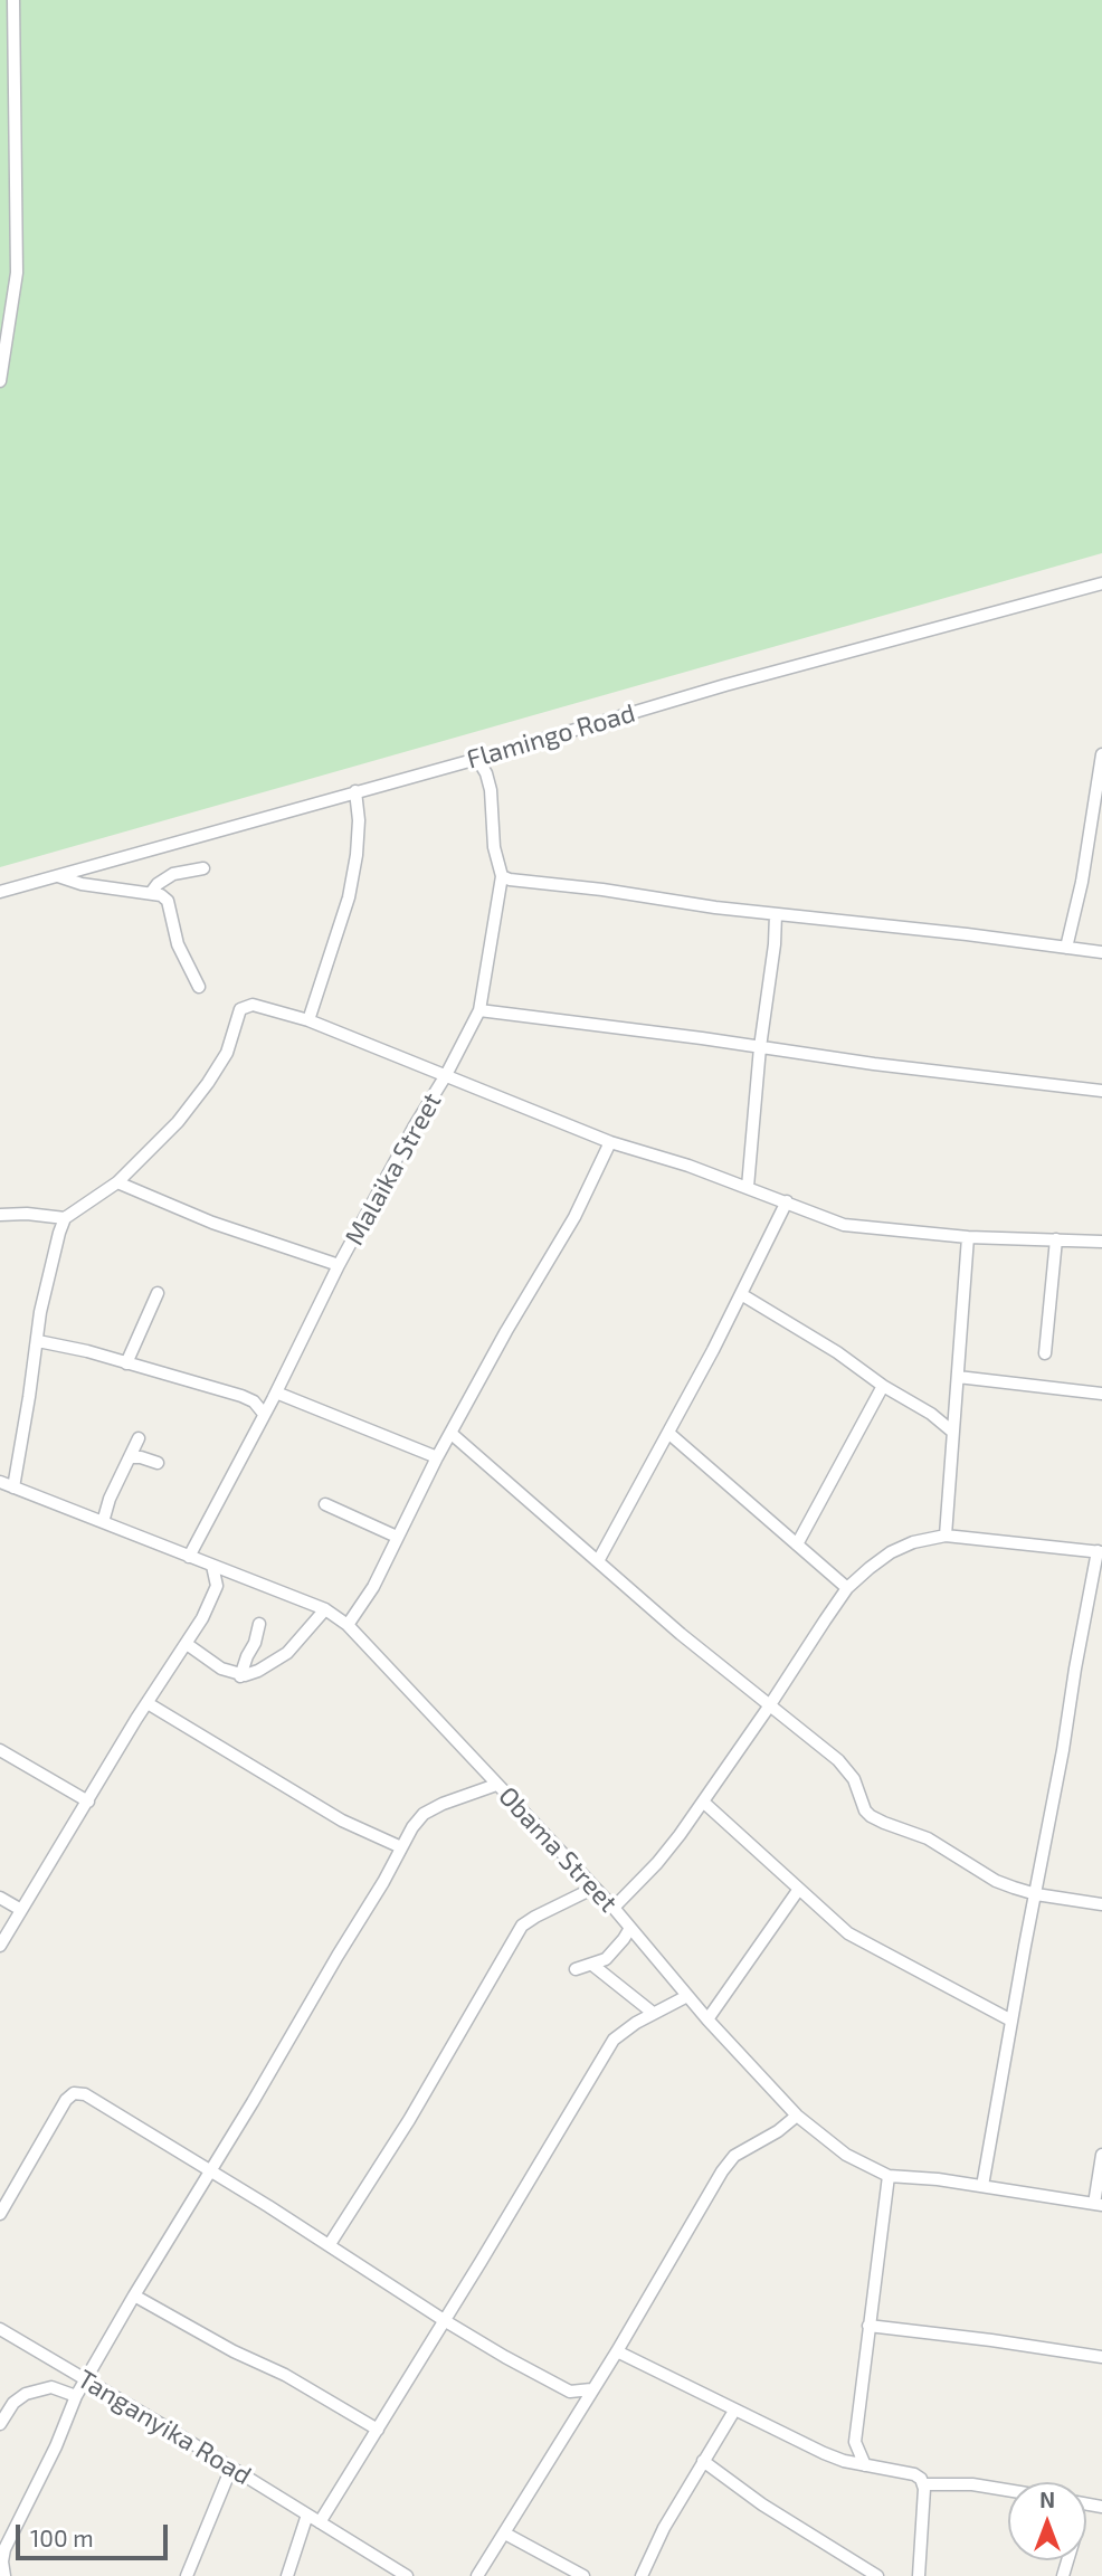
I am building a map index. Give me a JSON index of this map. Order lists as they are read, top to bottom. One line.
{"streets":{"street":["Flamingo Road","Malaika Street","Obama Street","Tanganyika Road"]},"crossings":[["Flamingo Road","Malaika Street"],["Malaika Street","Obama Street"]],"scale_bar":"100 m","north":"top"}
